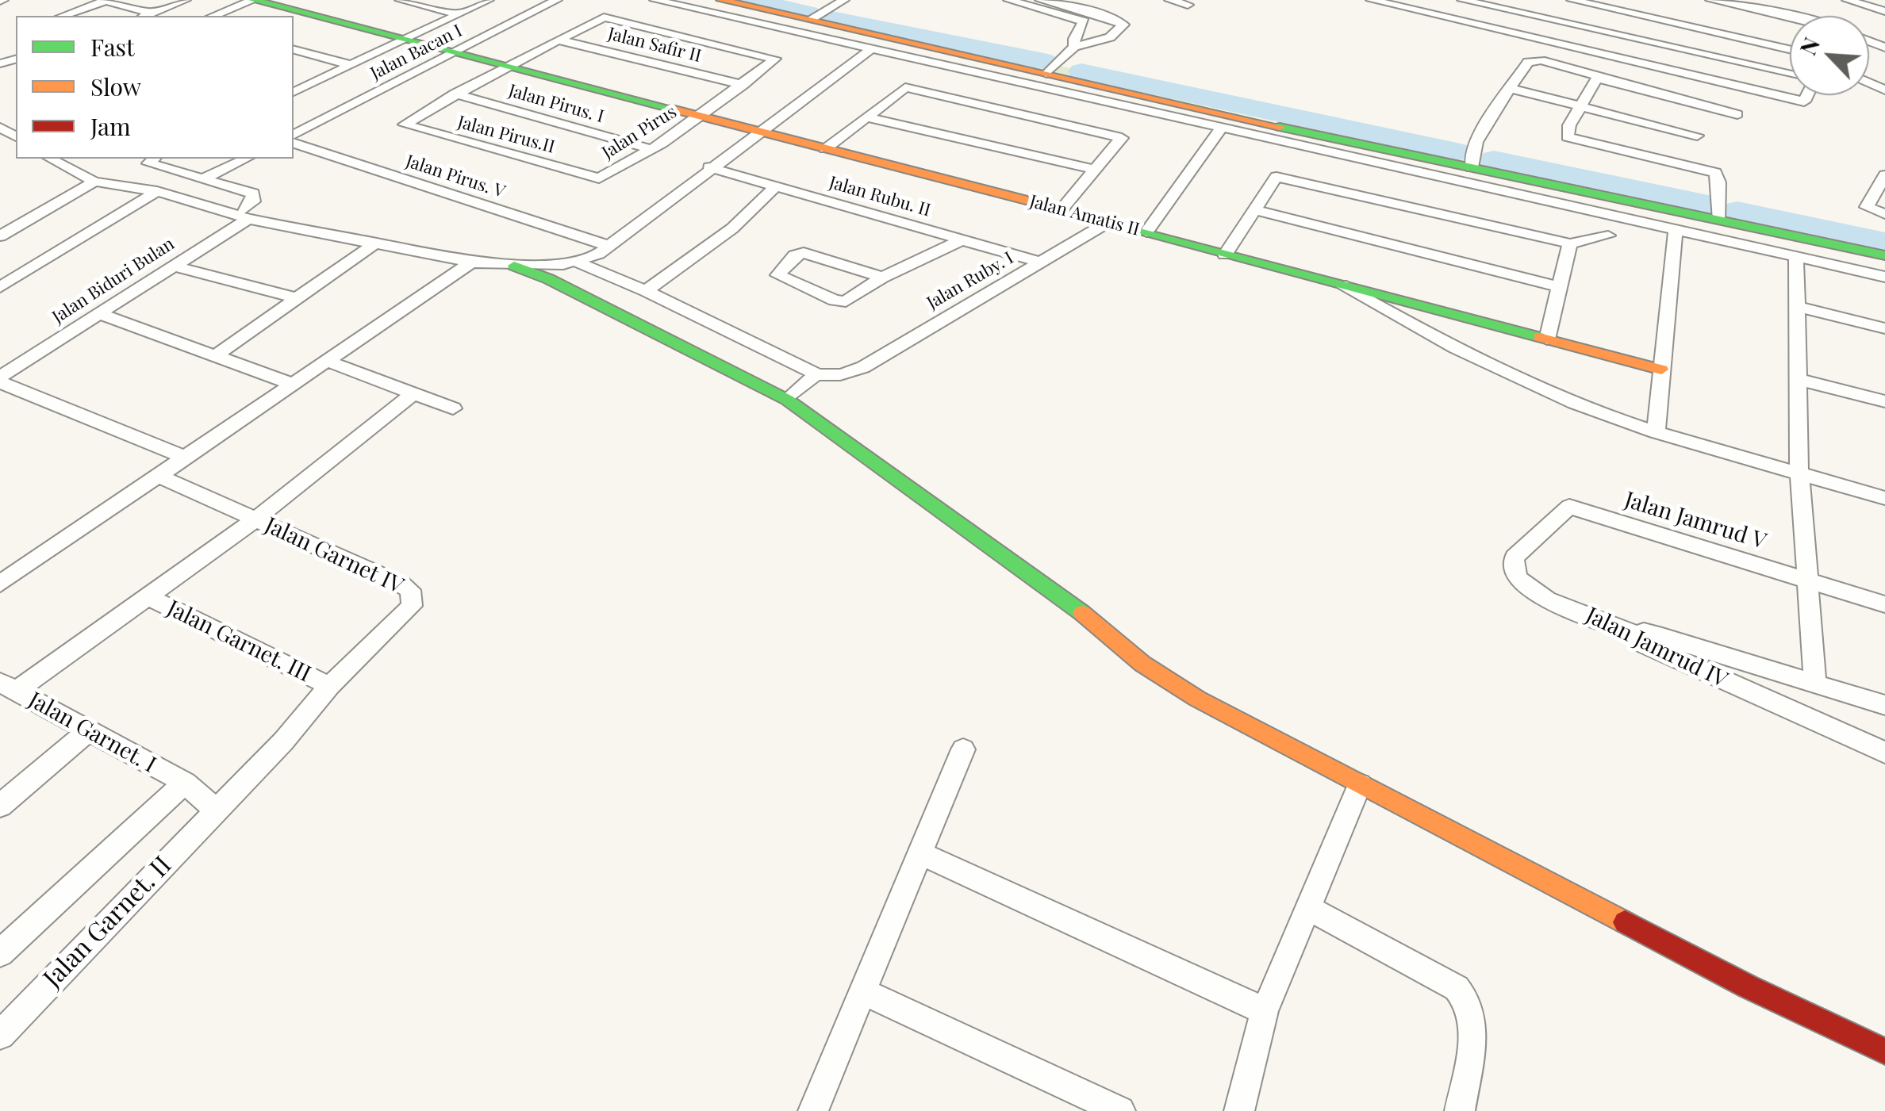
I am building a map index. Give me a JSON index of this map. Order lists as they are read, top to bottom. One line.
{"streets":{"street":["Jalan Safir II","Jalan Bacan I","Jalan Pirus. I","Jalan Pirus","Jalan Pirus.II","Jalan Pirus. V","Jalan Rubu. II","Jalan Amatis II","Jalan Biduri Bulan","Jalan Ruby. I","Jalan Jamrud V","Jalan Garnet IV","Jalan Garnet. III","Jalan Jamrud IV","Jalan Garnet. I","Jalan Garnet. II"]},"crossings":[["Jalan Safir II","Jalan Pirus"],["Jalan Bacan I","Jalan Amatis II"],["Jalan Pirus. I","Jalan Pirus"],["Jalan Pirus. I","Jalan Pirus.II"],["Jalan Pirus","Jalan Pirus.II"],["Jalan Pirus","Jalan Amatis II"],["Jalan Rubu. II","Jalan Ruby. I"],["Jalan Amatis II","Jalan Ruby. I"],["Jalan Jamrud V","Jalan Jamrud IV"],["Jalan Garnet IV","Jalan Garnet. III"],["Jalan Garnet IV","Jalan Garnet. I"],["Jalan Garnet IV","Jalan Garnet. II"],["Jalan Garnet. I","Jalan Garnet. II"]],"legend":["Fast","Slow","Jam"],"north":"top left"}
